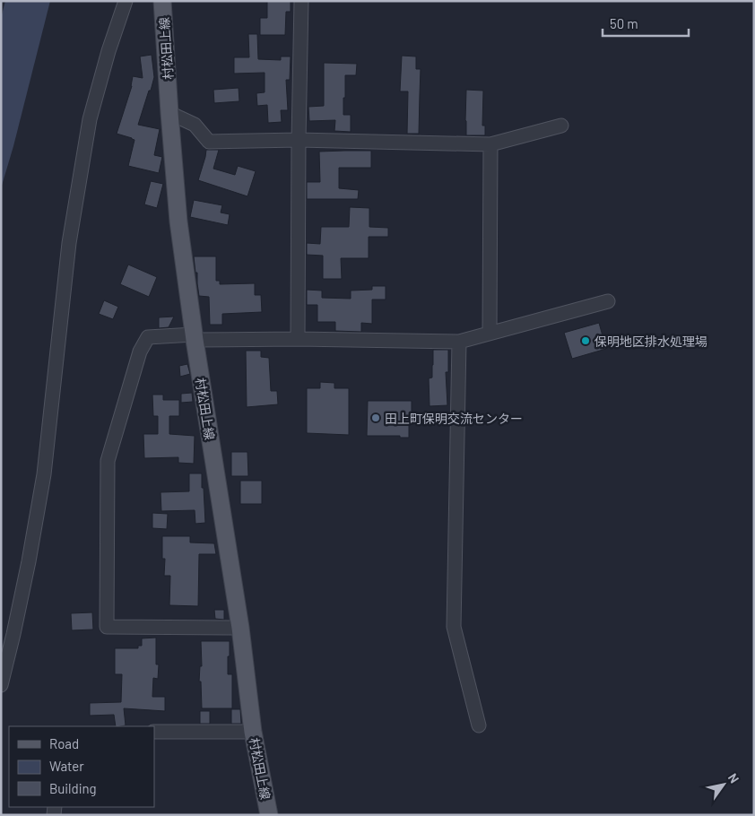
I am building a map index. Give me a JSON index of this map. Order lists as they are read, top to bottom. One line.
{"streets":{"main road":["村松田上線"]},"places":["保明地区排水処理場","田上町保明交流センター"],"legend":["Road","Water","Building"],"scale_bar":"50 m","north":"top right"}
